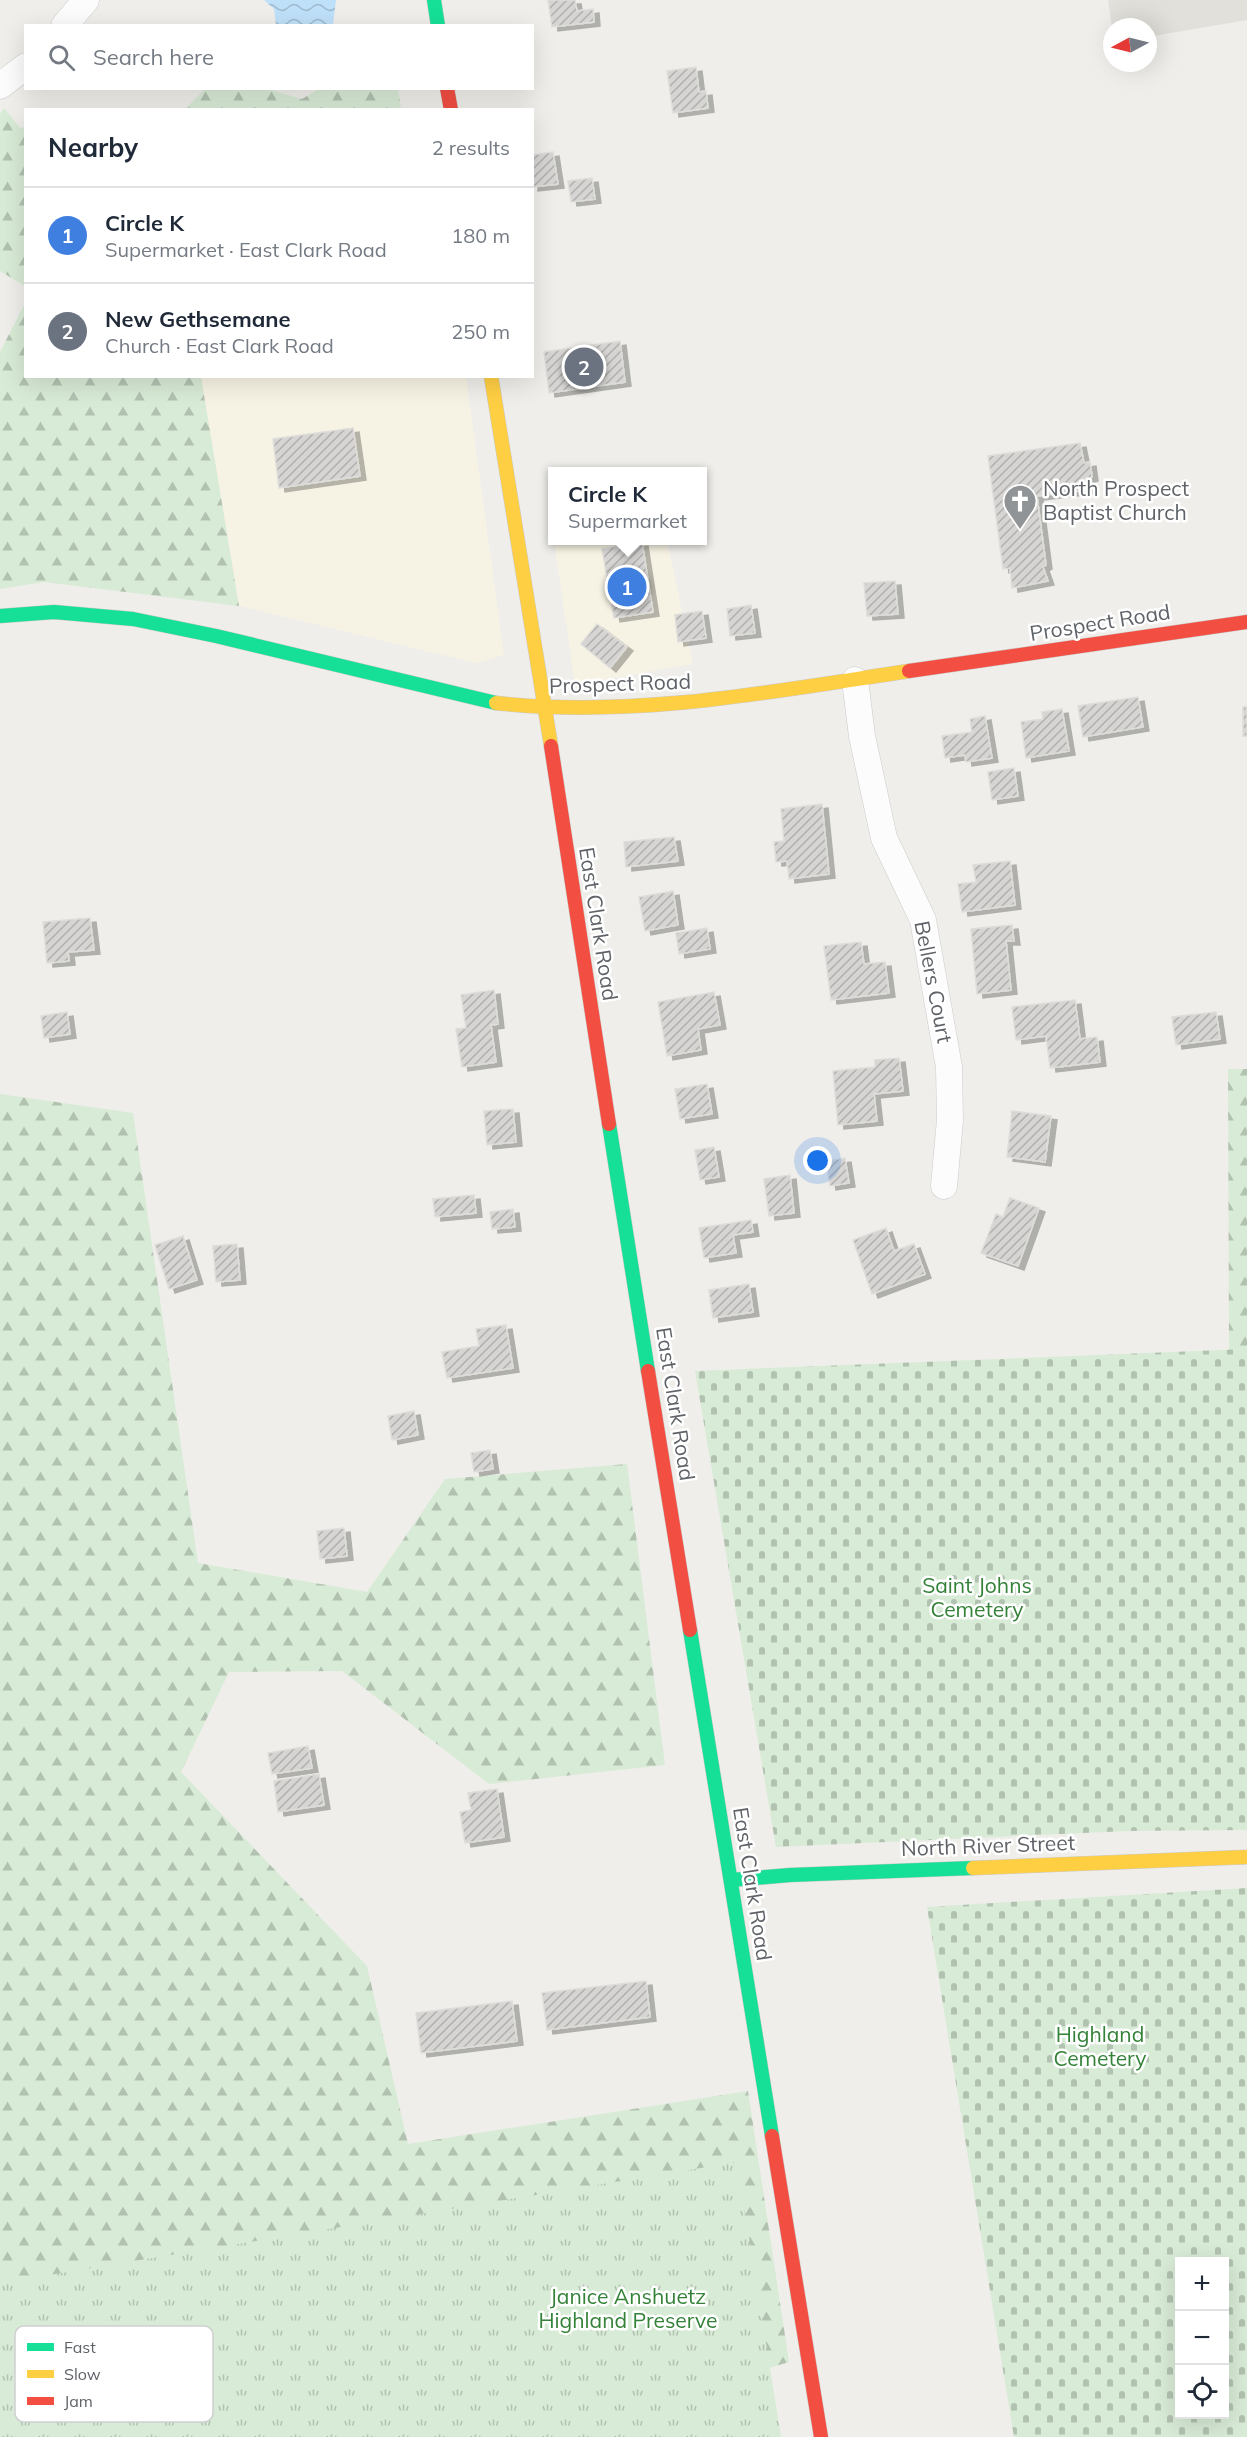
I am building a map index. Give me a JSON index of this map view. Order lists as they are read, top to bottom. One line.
{"streets":{"main road":["Prospect Road","East Clark Road","North River Street"],"street":["Bellers Court"]},"crossings":[["Prospect Road","East Clark Road"],["Prospect Road","Bellers Court"],["East Clark Road","North River Street"]],"parks":["Saint Johns Cemetery","Highland Cemetery","Janice Anshuetz Highland Preserve"],"places":{"church":["North Prospect Baptist Church"]},"legend":["Fast","Slow","Jam"],"north":"left","page":{"search":"Search here","heading":["Nearby","2 results"],"list":[{"mark":"1","name":"Circle K","note":"Supermarket · East Clark Road","value":"180 m"},{"mark":"2","name":"New Gethsemane","note":"Church · East Clark Road","value":"250 m"}],"pins":["2","1"],"popup":["Circle K","Supermarket"],"map_buttons":["+","−"]}}
